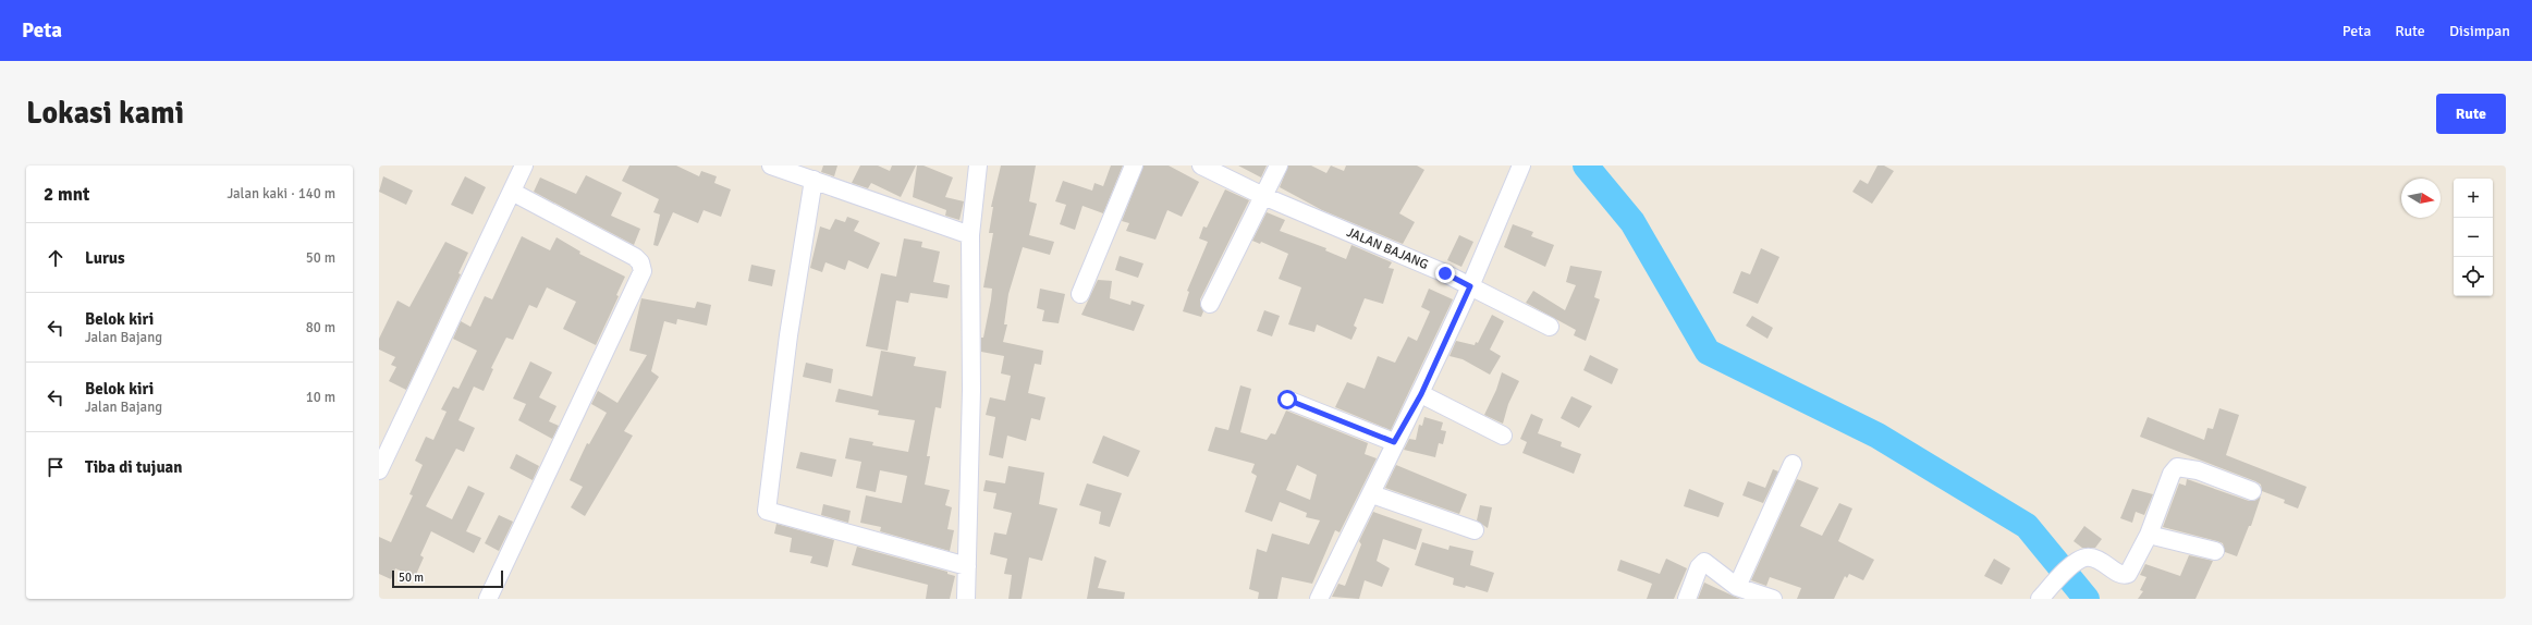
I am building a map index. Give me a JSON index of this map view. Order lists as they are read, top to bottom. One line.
{"streets":{"street":["JALAN BAJANG"]},"scale_bar":"50 m","north":"right","page":{"header":"Peta","nav":["Peta","Rute","Disimpan"],"buttons":"Rute","title":"Lokasi kami","heading":["2 mnt","Jalan kaki · 140 m"],"map_buttons":["+","−"],"list":[["Lurus","50 m"],["Belok kiri","Jalan Bajang","80 m"],["Belok kiri","Jalan Bajang","10 m"],"Tiba di tujuan"],"scale":"50 m"}}
